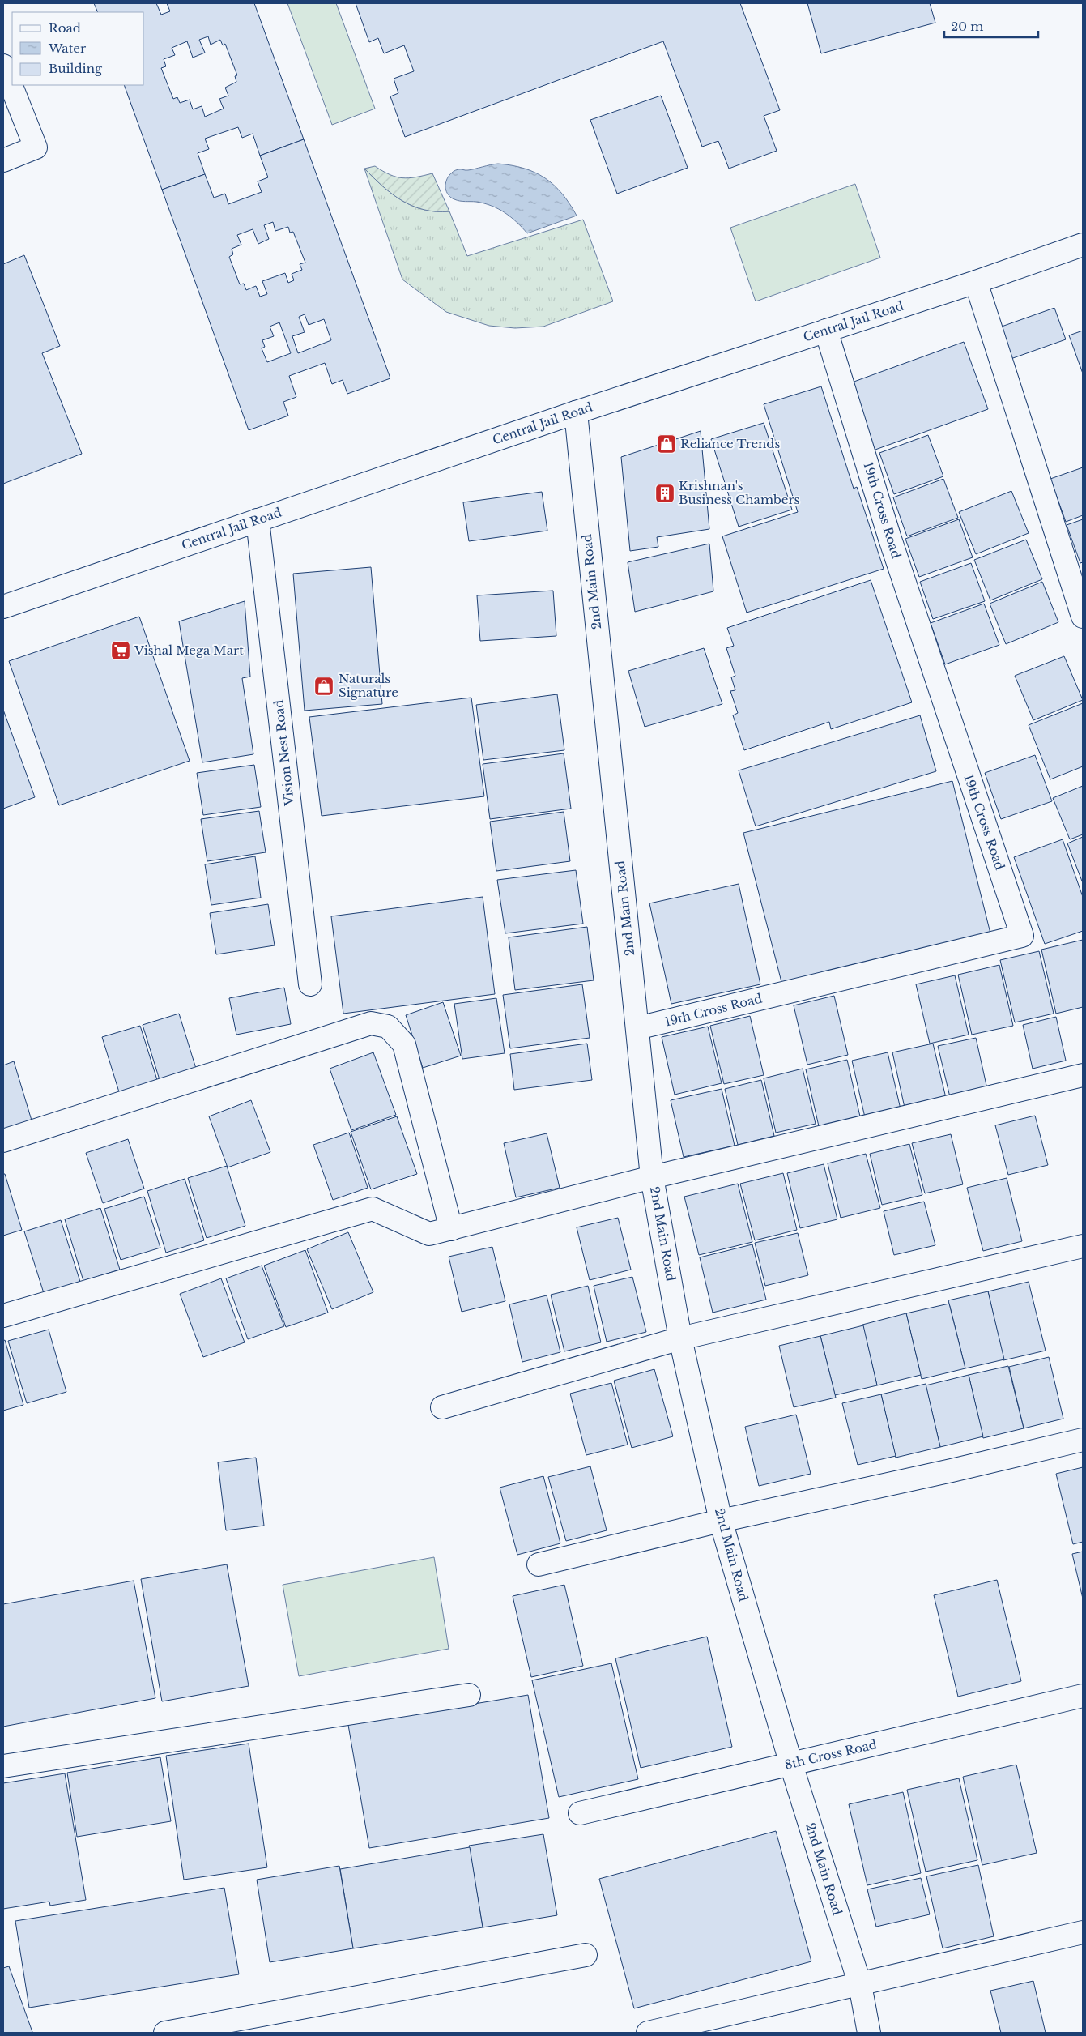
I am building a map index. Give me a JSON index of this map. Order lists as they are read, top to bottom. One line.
{"streets":{"street":["Central Jail Road","19th Cross Road","2nd Main Road","Vision Nest Road","8th Cross Road"]},"crossings":[["Central Jail Road","19th Cross Road"],["Central Jail Road","2nd Main Road"],["Central Jail Road","Vision Nest Road"],["19th Cross Road","2nd Main Road"],["2nd Main Road","8th Cross Road"]],"places":{"shop":["Reliance Trends","Naturals Signature"],"building":["Krishnan's Business Chambers"],"supermarket":["Vishal Mega Mart"]},"legend":["Road","Water","Building"],"scale_bar":"20 m"}
